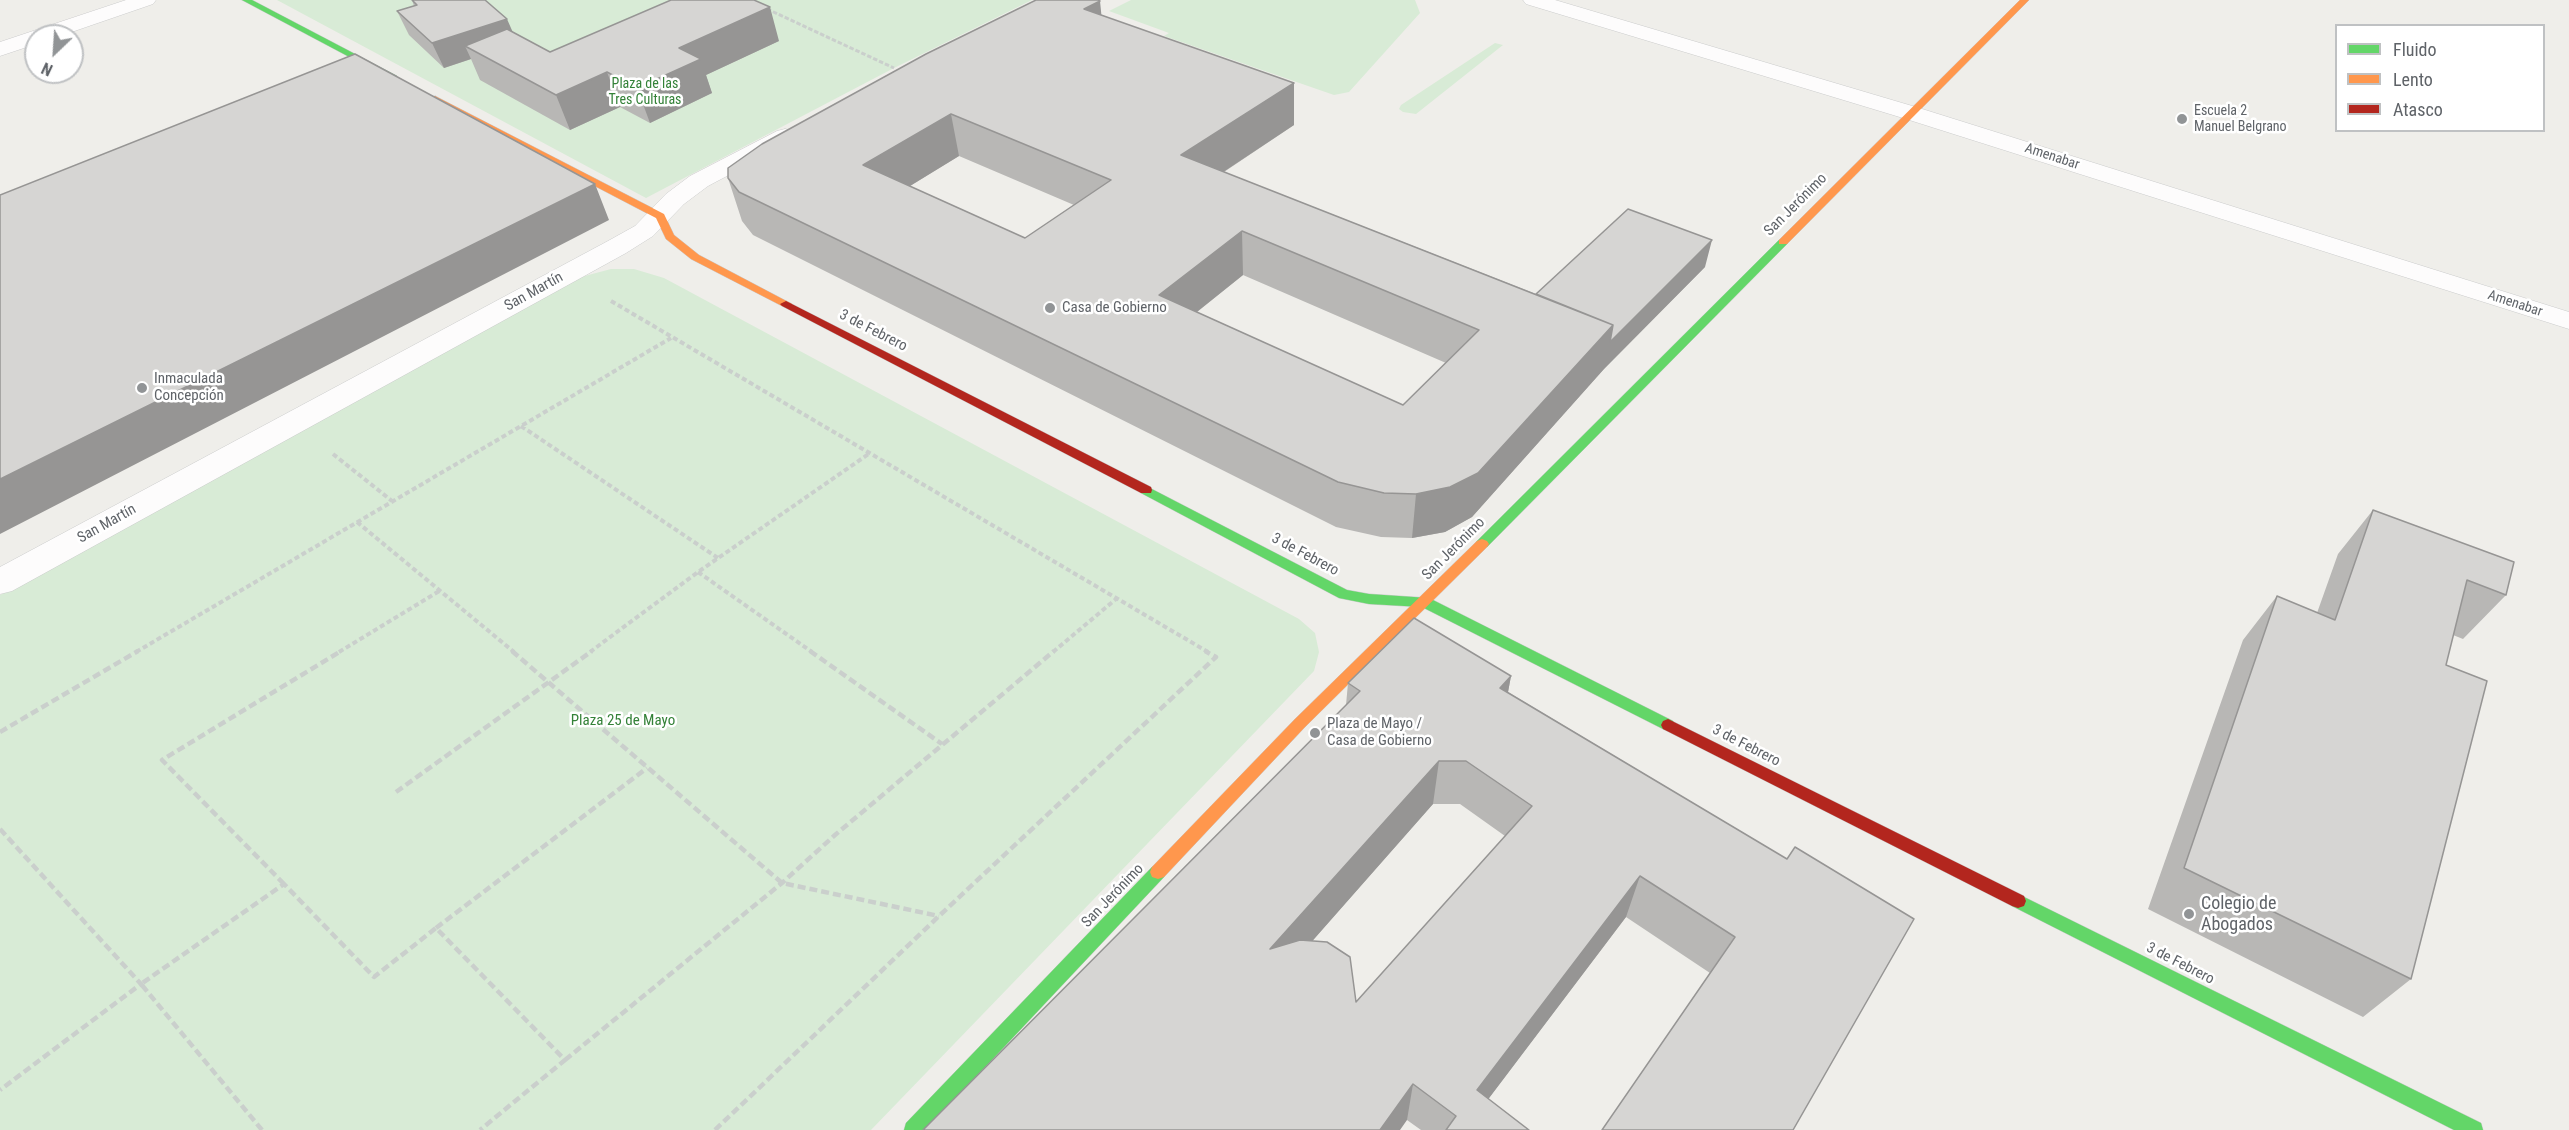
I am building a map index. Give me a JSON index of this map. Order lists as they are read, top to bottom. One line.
{"streets":{"street":["Amenabar","San Jerónimo","San Martín","3 de Febrero"]},"crossings":[["Amenabar","San Jerónimo"],["San Jerónimo","3 de Febrero"],["San Martín","3 de Febrero"]],"parks":["Plaza de las Tres Culturas","Plaza 25 de Mayo"],"places":["Escuela 2 Manuel Belgrano","Casa de Gobierno","Inmaculada Concepción","Plaza de Mayo / Casa de Gobierno","Colegio de Abogados"],"legend":["Fluido","Lento","Atasco"],"north":"bottom left"}
